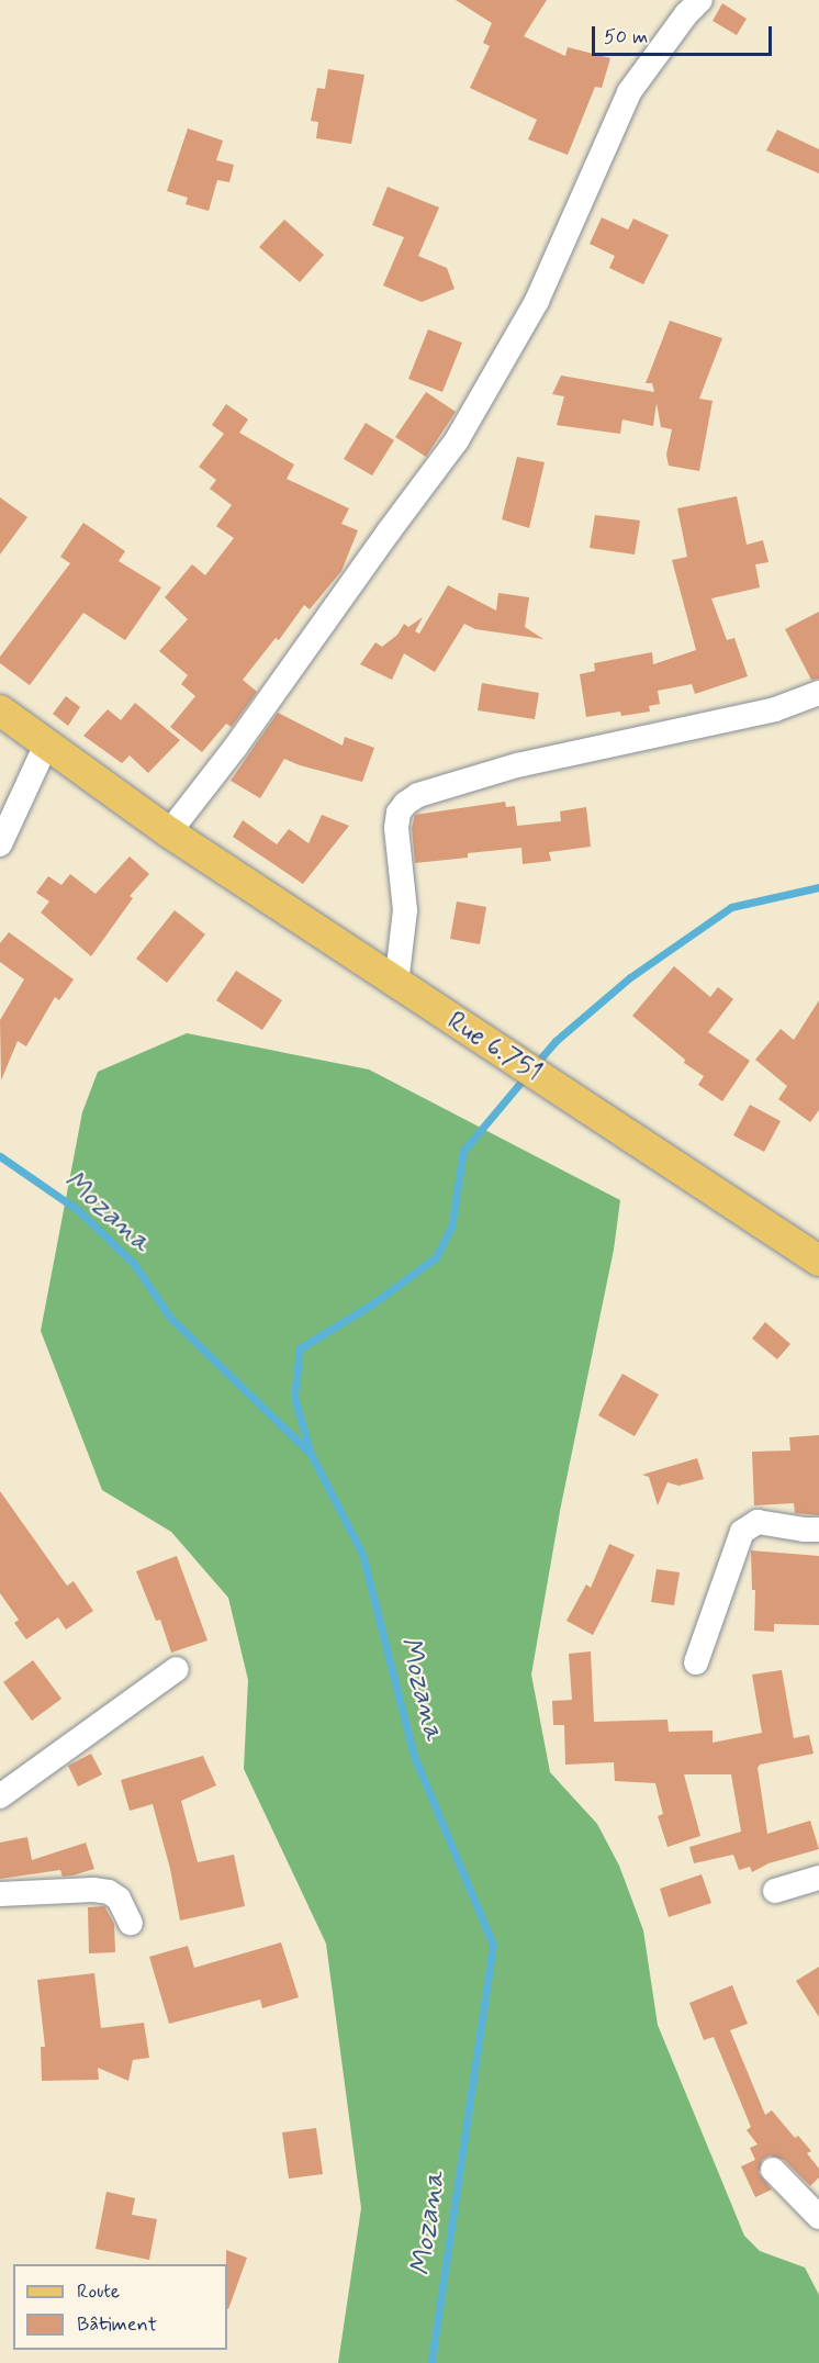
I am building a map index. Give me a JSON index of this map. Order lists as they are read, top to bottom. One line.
{"streets":{"main road":["Rue 6.751"]},"water":["Mozana"],"legend":["Route","Bâtiment"],"scale_bar":"50 m"}
